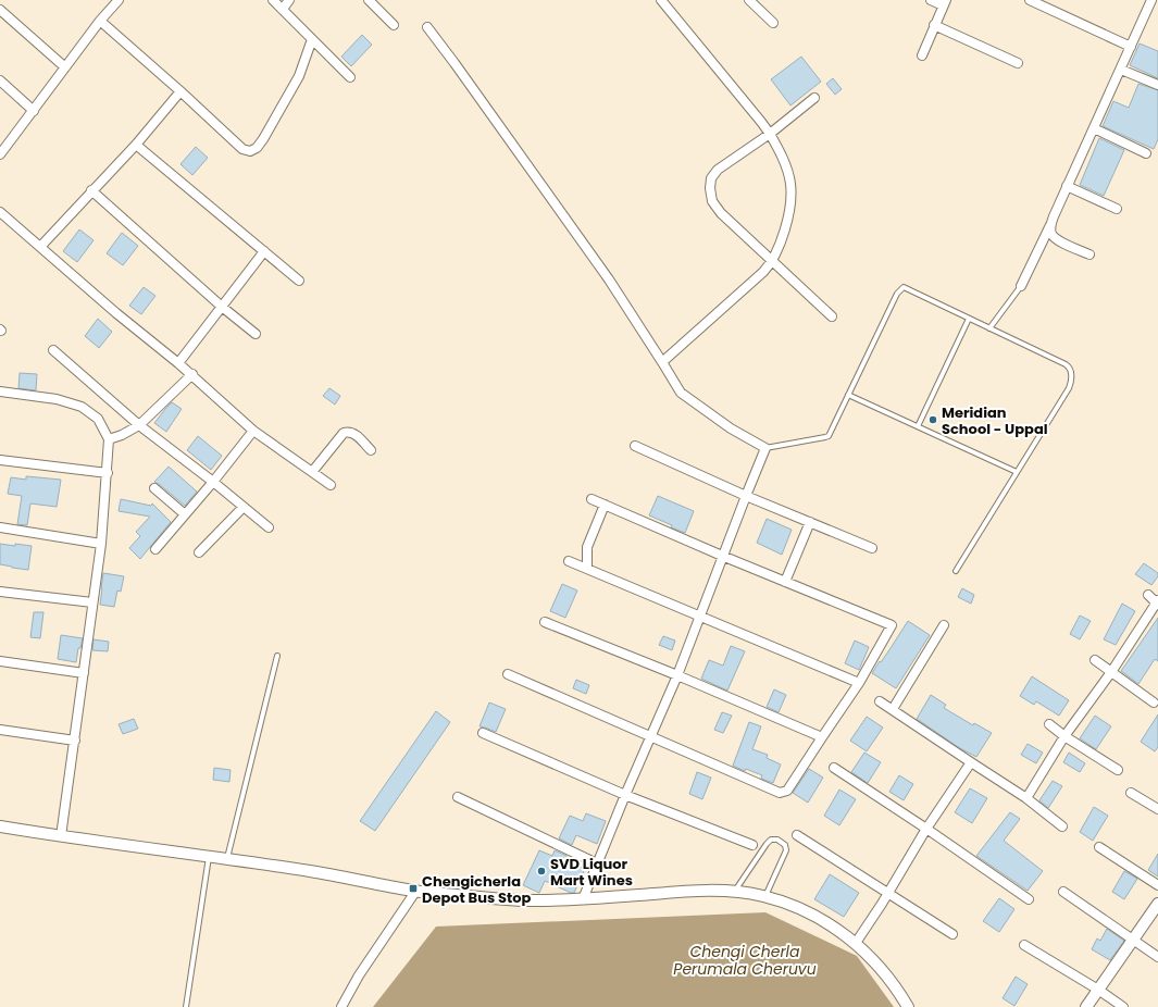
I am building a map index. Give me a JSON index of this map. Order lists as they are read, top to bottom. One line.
{"water":["Chengi Cherla Perumala Cheruvu"],"places":{"other":["Meridian School - Uppal","SVD Liquor Mart Wines"],"transit":["Chengicherla Depot Bus Stop"]}}
